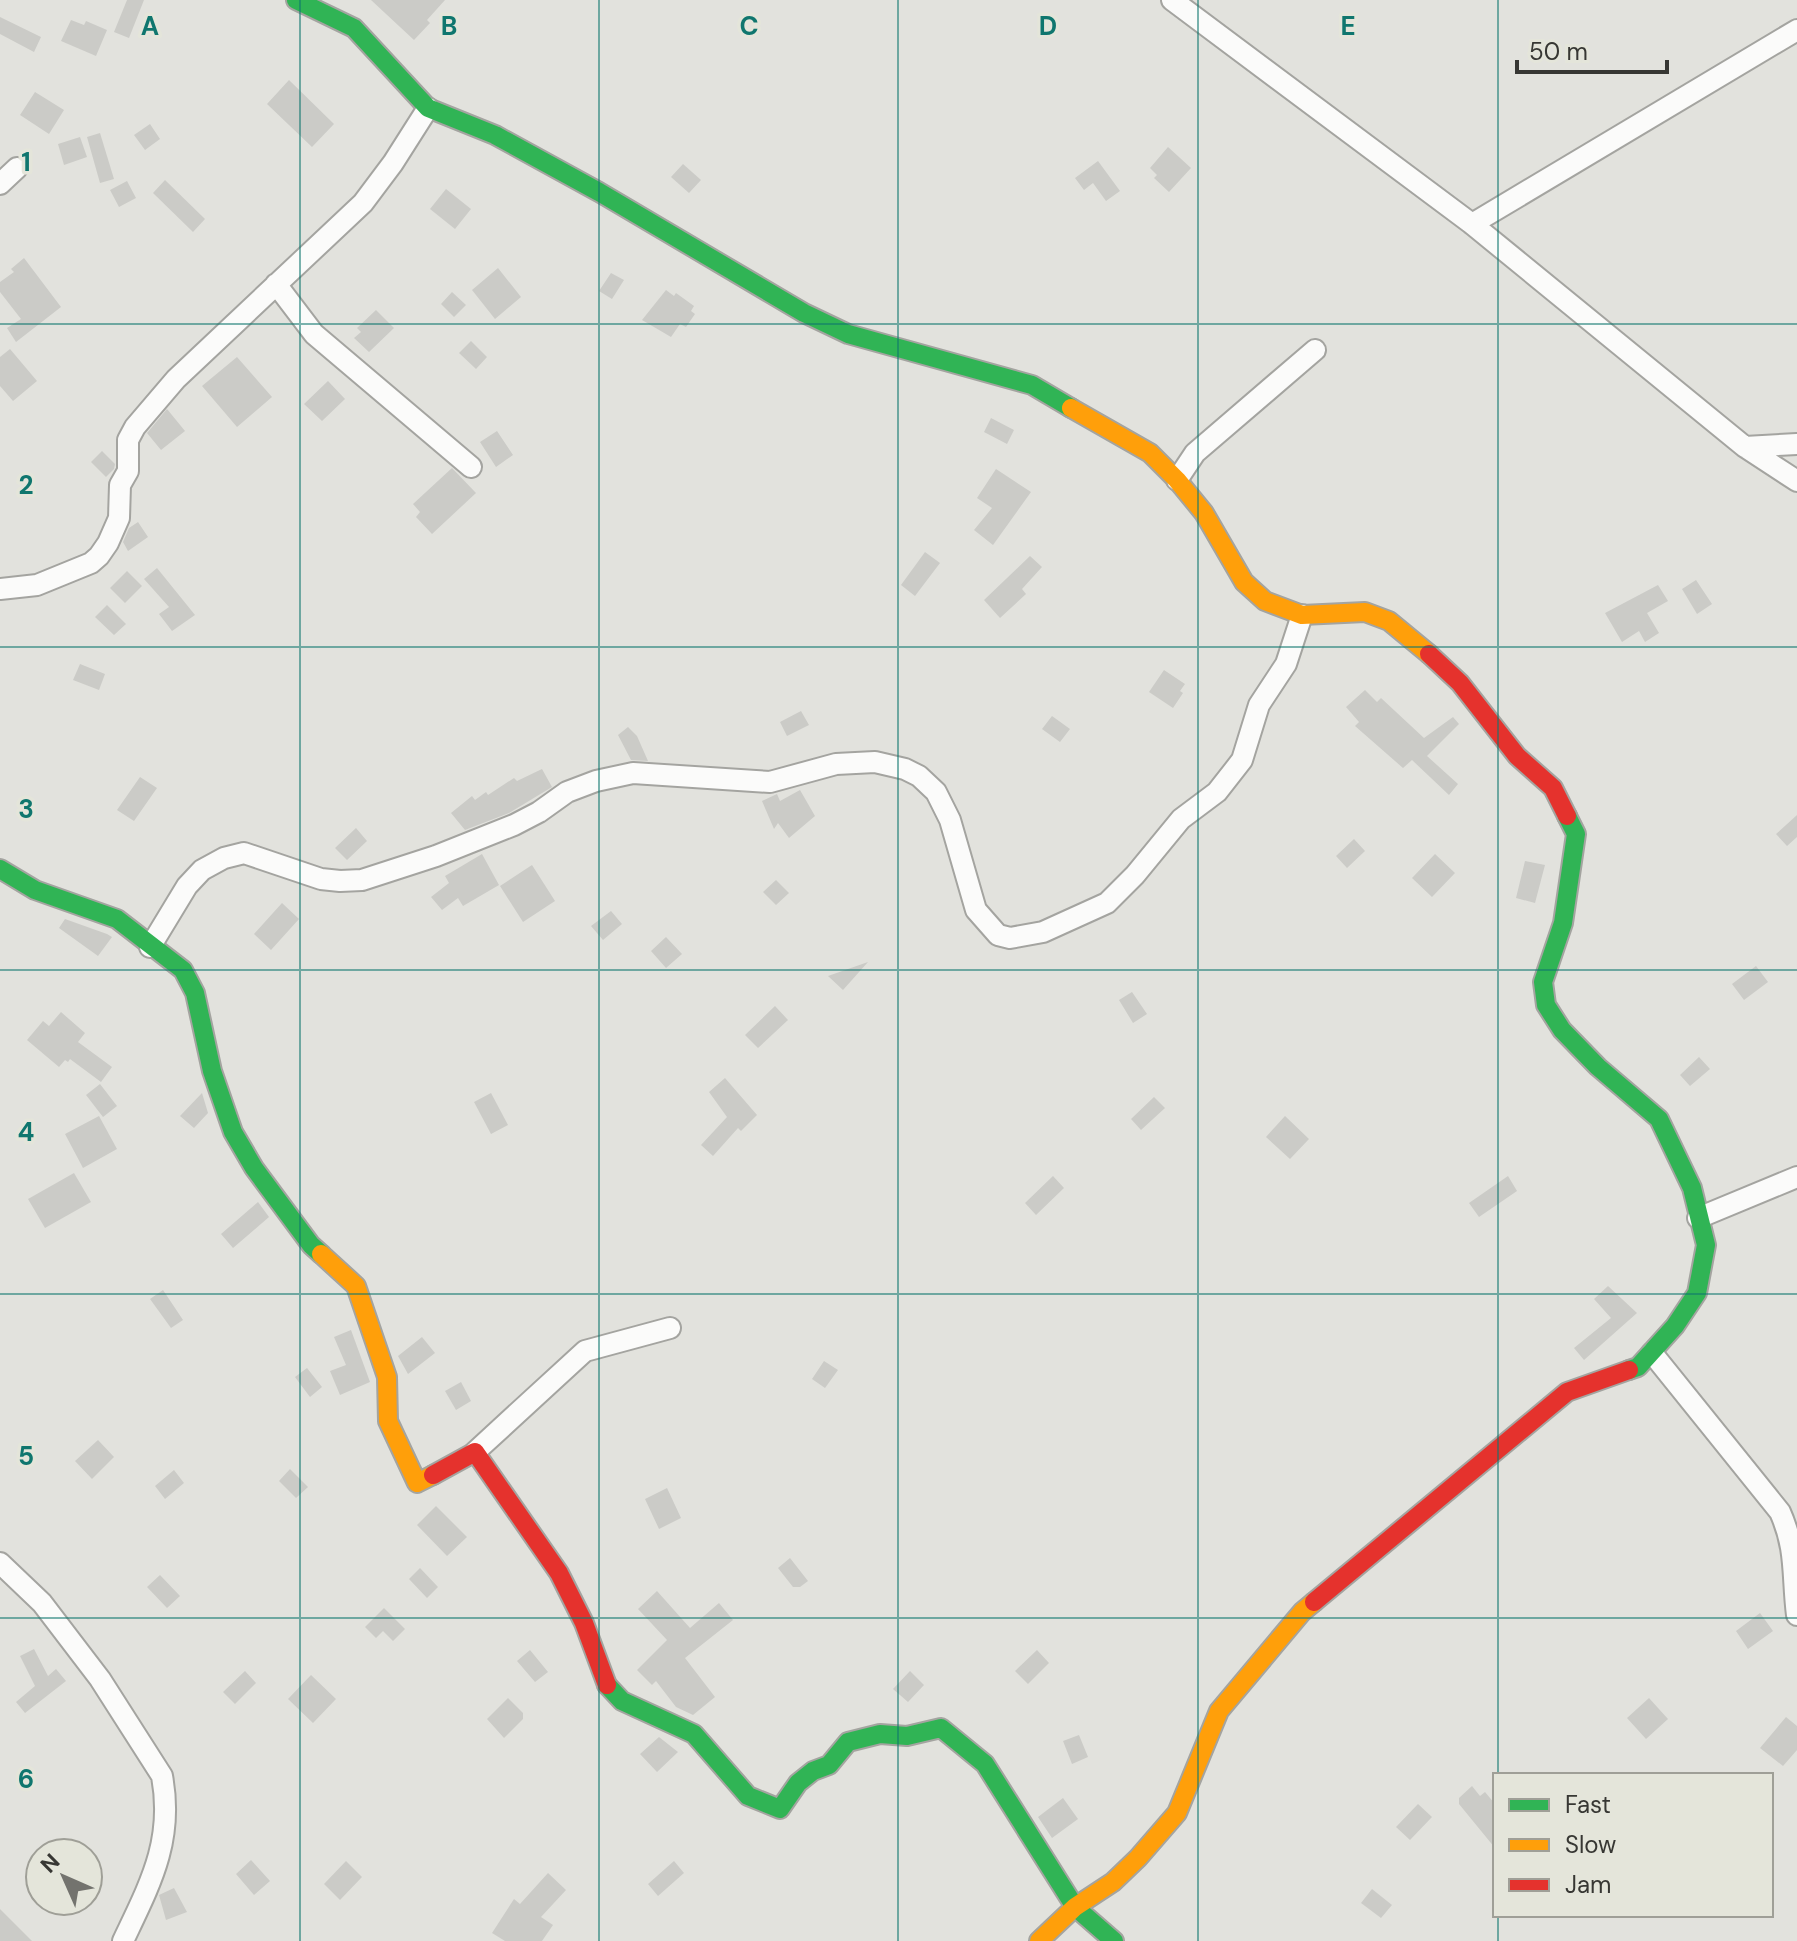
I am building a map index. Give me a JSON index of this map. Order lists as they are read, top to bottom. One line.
{"legend":["Fast","Slow","Jam"],"scale_bar":"50 m","north":"top left","grid":{"columns":["A","B","C","D","E"],"rows":["1","2","3","4","5","6"]}}
